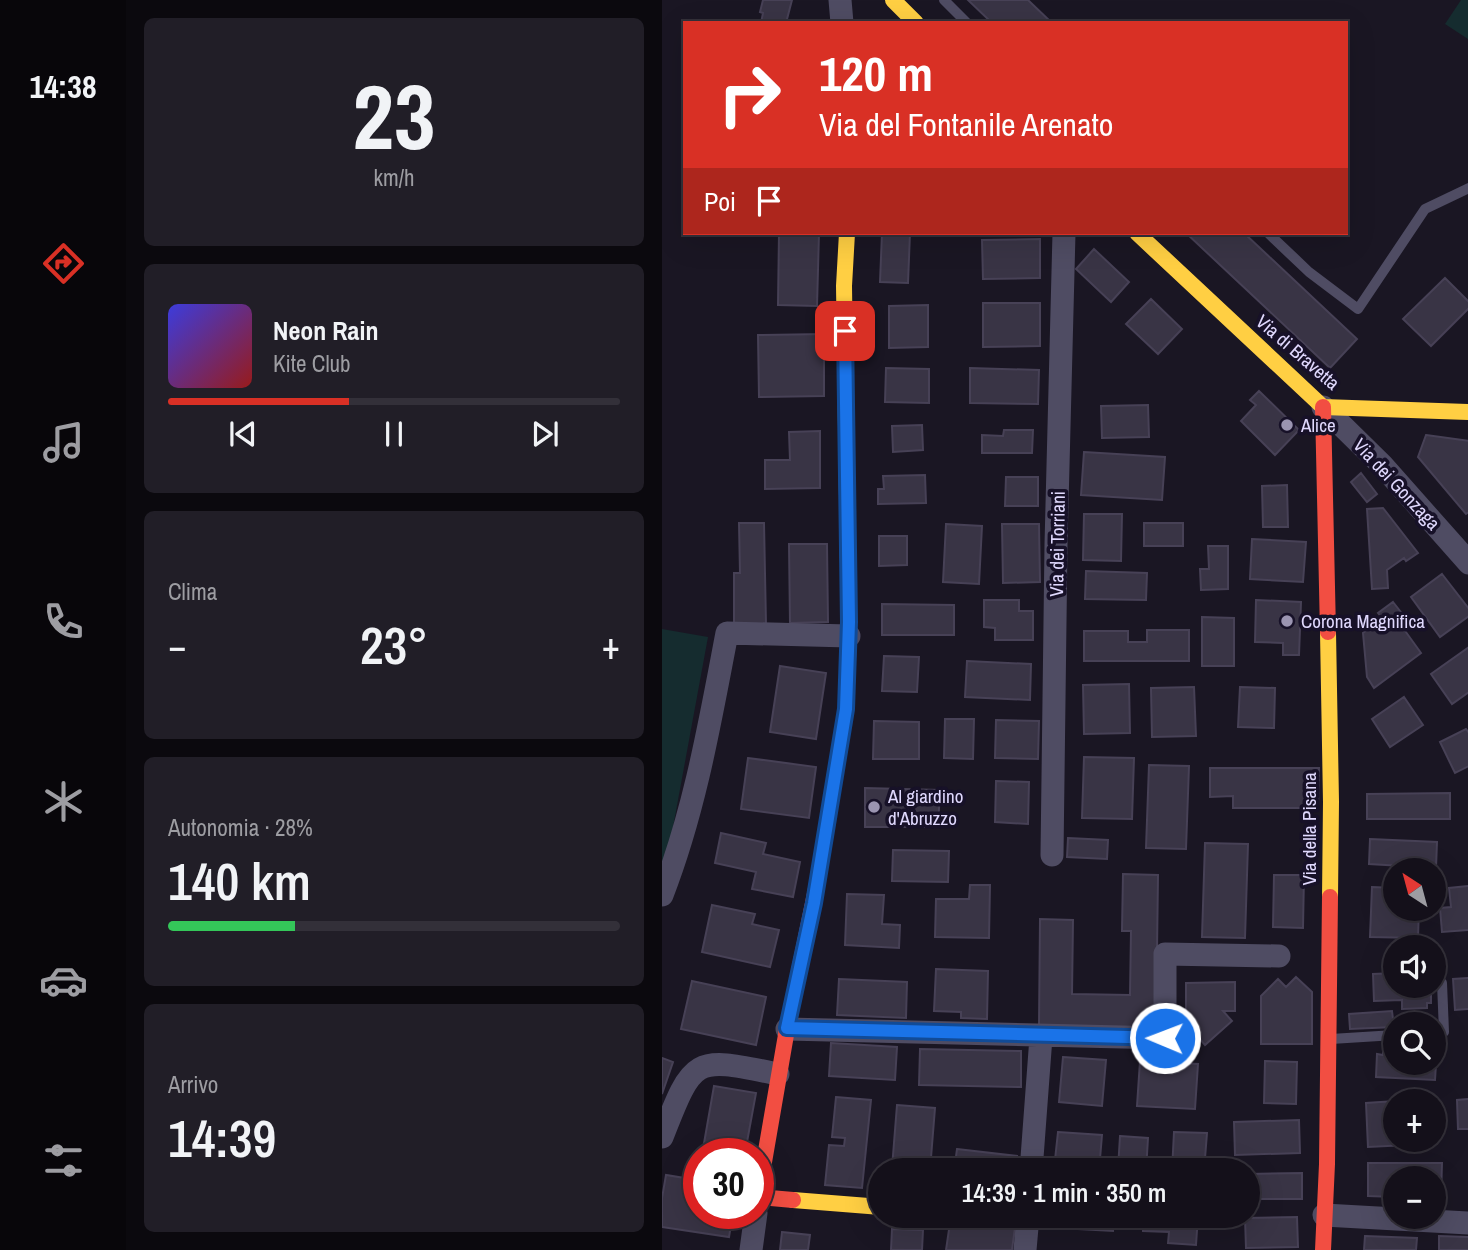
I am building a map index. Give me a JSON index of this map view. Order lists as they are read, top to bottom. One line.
{"streets":{"main road":["Via di Bravetta","Via della Pisana"],"street":["Via dei Gonzaga","Via dei Torriani"]},"crossings":[["Via di Bravetta","Via dei Gonzaga"],["Via di Bravetta","Via della Pisana"],["Via dei Gonzaga","Via della Pisana"]],"places":["Alice","Corona Magnifica","Al giardino d'Abruzzo"],"north":"top left","page":{"tabs":"14:38","tile":[["23","km/h"],"Clima",["Autonomia · 28%","140 km"],["Arrivo","14:39"]],"turn":["120 m","Via del Fontanile Arenato"],"then":"Poi","song":["Neon Rain","Kite Club"],"heat":["−","23°","+"],"map_buttons":["+","−"],"limit":"30","trip":"14:39 · 1 min · 350 m"}}
